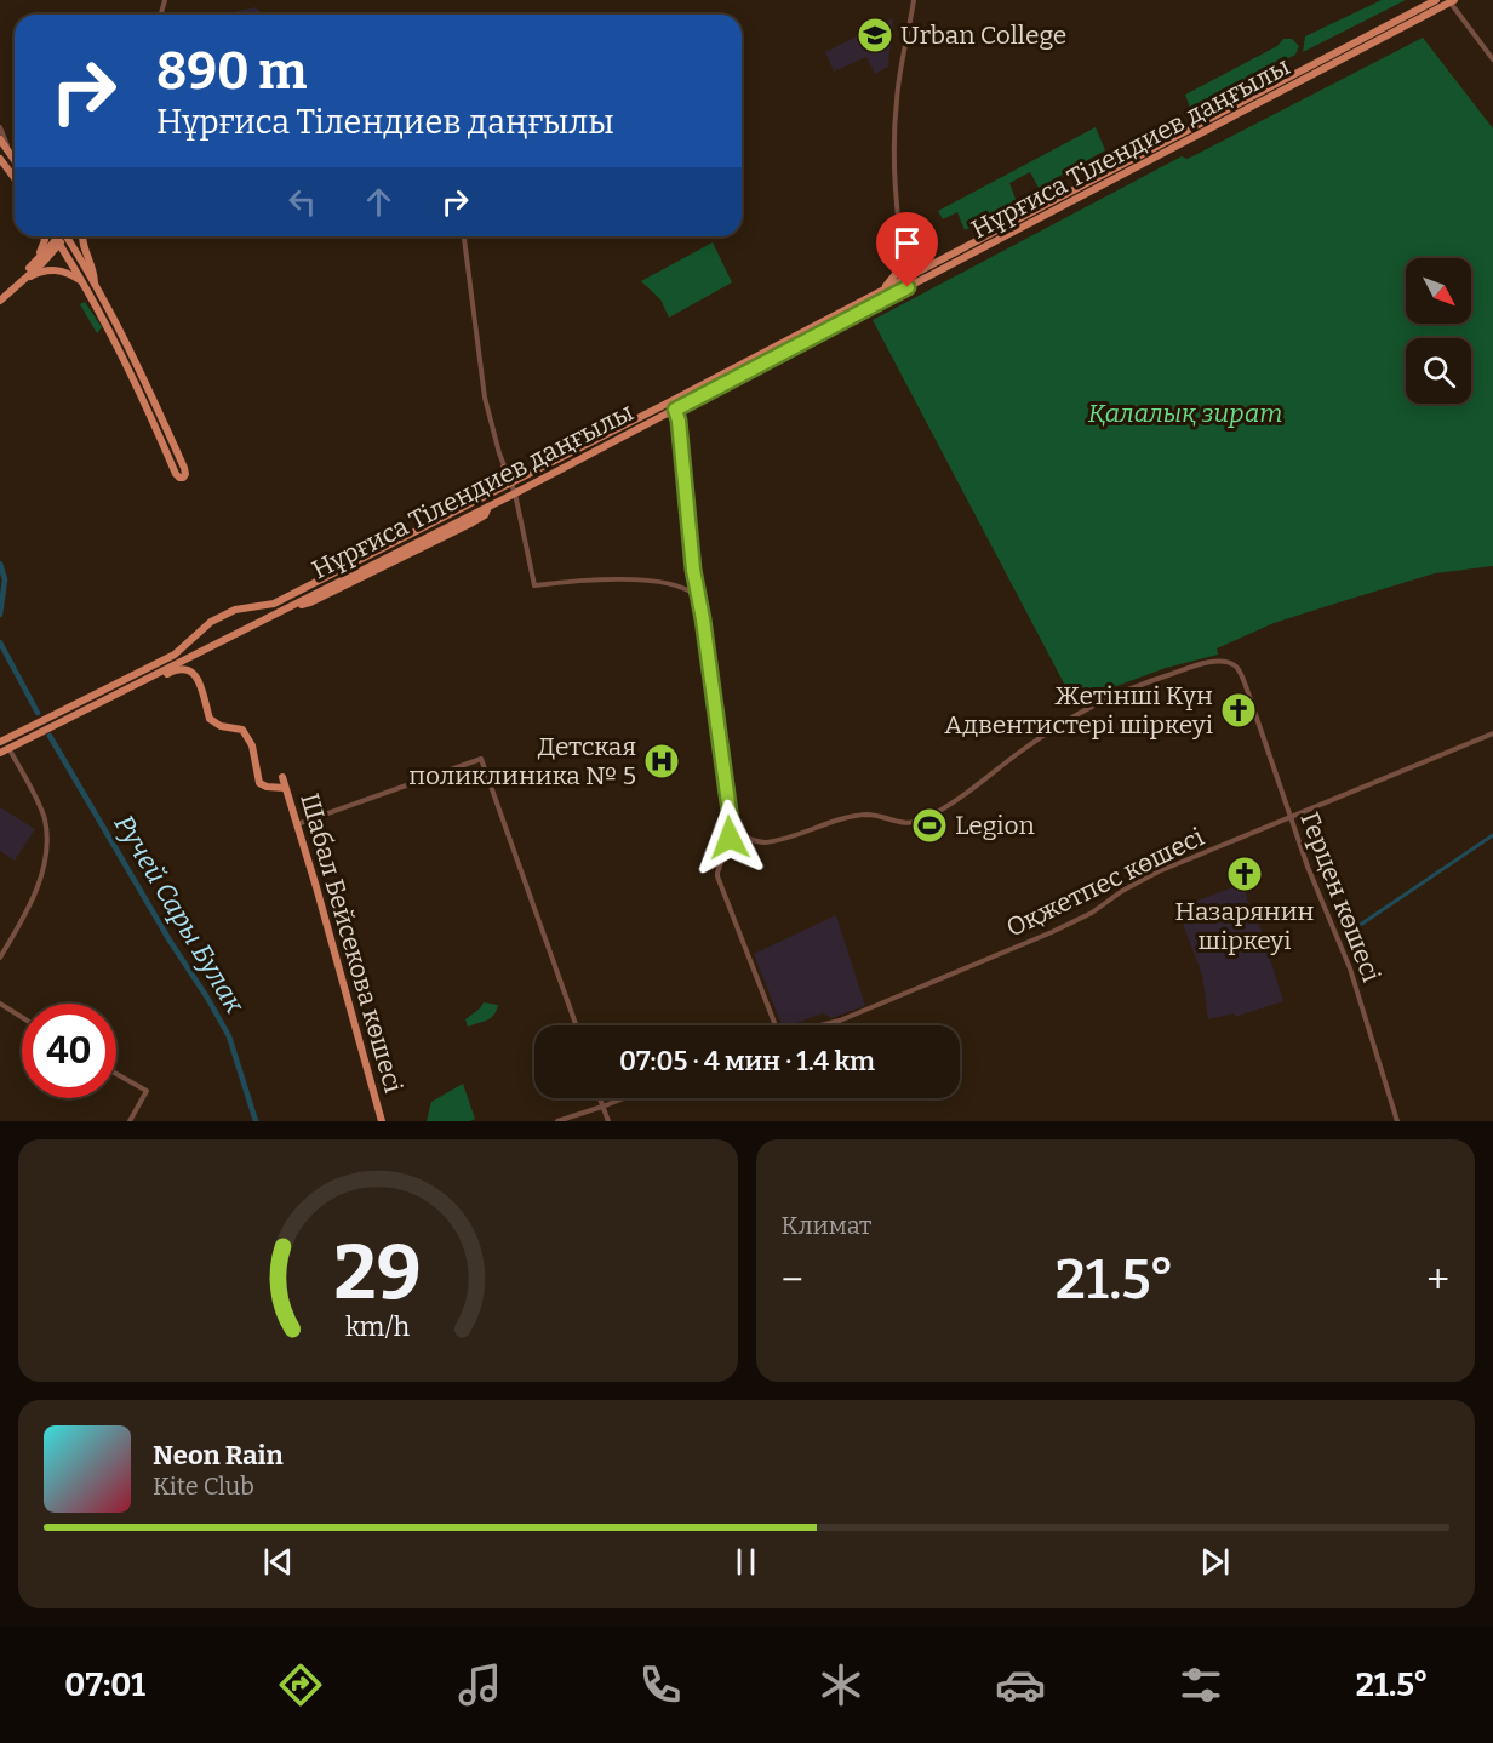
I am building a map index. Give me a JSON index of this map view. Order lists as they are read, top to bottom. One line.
{"streets":{"main road":["Нұрғиса Тілендиев даңғылы","Шабал Бейсекова көшесі"],"street":["Оқжетпес көшесі","Герцен көшесі"]},"crossings":[["Оқжетпес көшесі","Герцен көшесі"]],"water":["Ручей Сары Булак"],"parks":["Қалалық зират"],"places":{"school or university":["Urban College"],"church":["Жетінші Күн Адвентистері шіркеуі","Назарянин шіркеуі"],"hospital":["Детская поликлиника № 5"],"sports":["Legion"]},"north":"bottom right","page":{"turn":["890 m","Нұрғиса Тілендиев даңғылы"],"limit":"40","trip":"07:05 · 4 мин · 1.4 km","tile":"Климат","heat":["−","21.5°","+"],"song":["Neon Rain","Kite Club"],"tabs":["07:01","21.5°"],"gauge":["29","km/h"]}}
